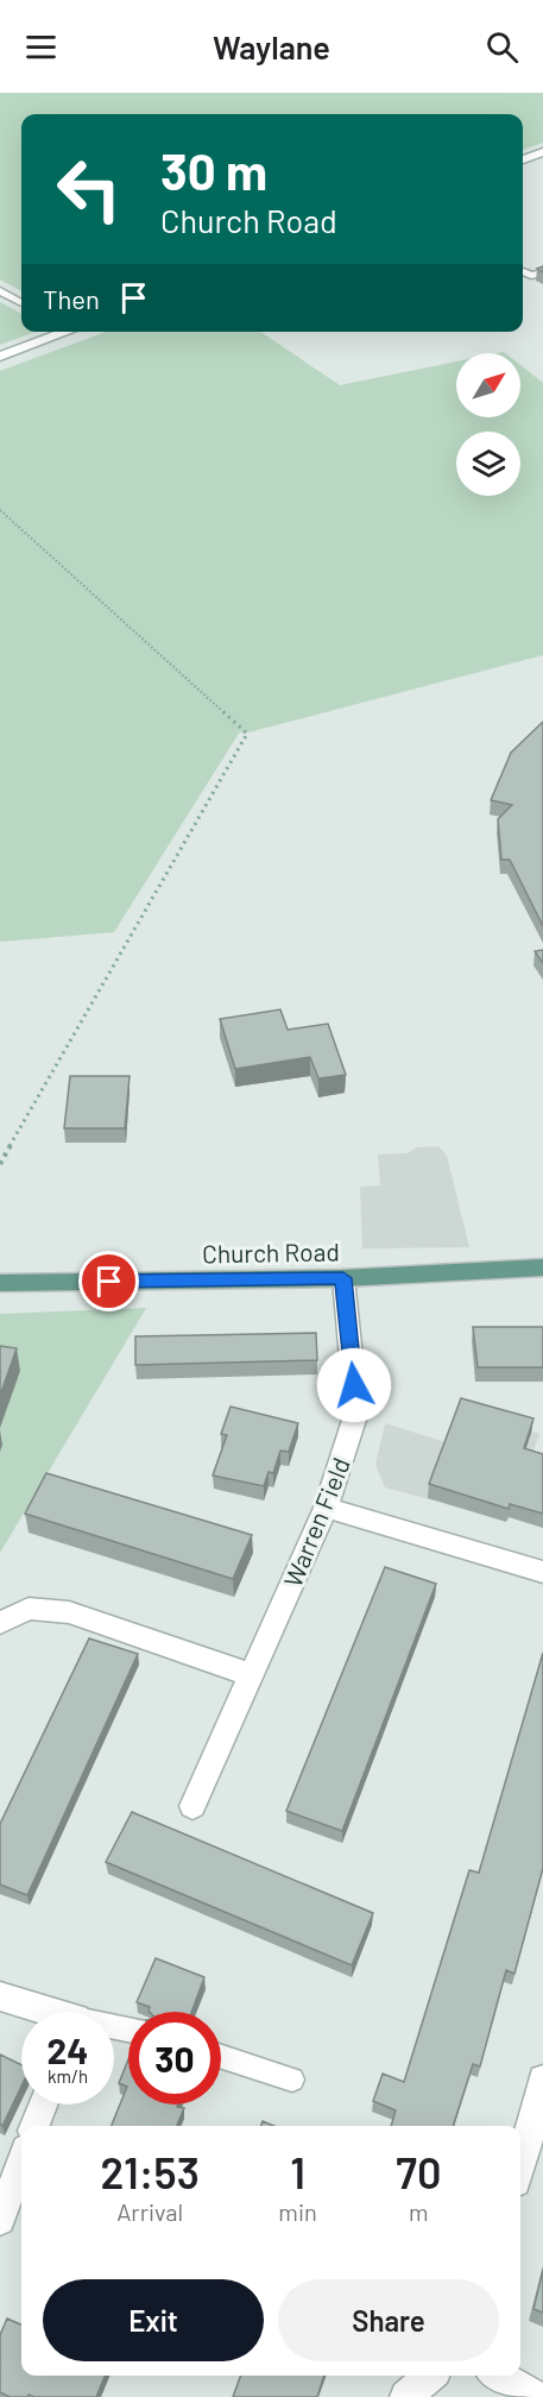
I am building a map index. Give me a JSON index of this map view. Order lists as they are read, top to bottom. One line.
{"streets":{"main road":["Church Road"],"street":["Warren Field"]},"crossings":[["Church Road","Warren Field"]],"north":"top right","page":{"header":"Waylane","turn":["30 m","Church Road"],"then":"Then","speed":"24 km/h","limit":"30","eta":["21:53","Arrival","1","min","70","m"],"buttons":["Exit","Share"]}}
